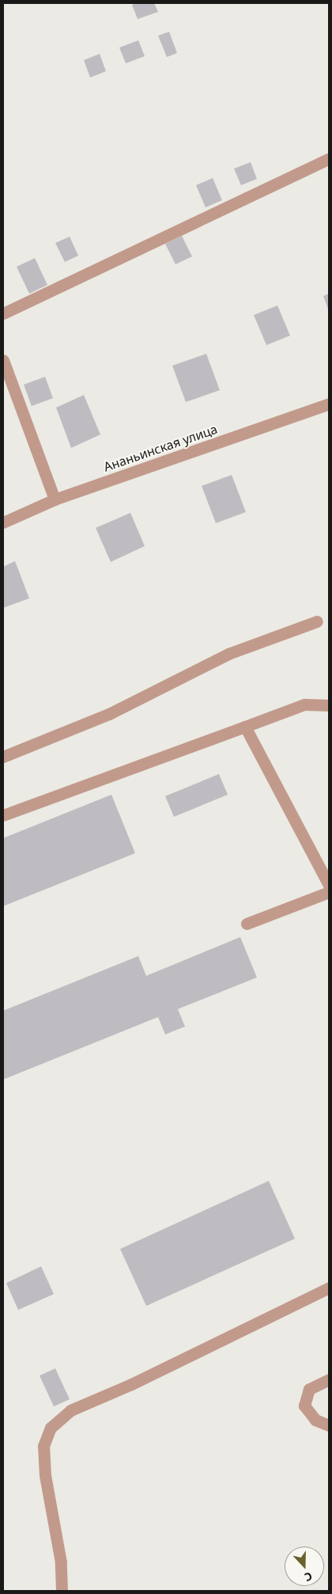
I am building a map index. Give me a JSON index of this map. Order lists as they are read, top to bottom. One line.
{"streets":{"street":["Ананьинская улица"]},"north":"bottom"}
